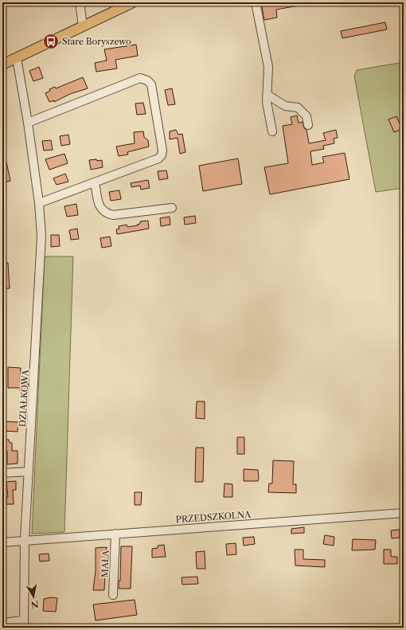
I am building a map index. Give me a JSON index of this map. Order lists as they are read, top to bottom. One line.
{"streets":{"street":["DZIAŁKOWA","PRZEDSZKOLNA","MAŁA"]},"crossings":[["DZIAŁKOWA","PRZEDSZKOLNA"],["PRZEDSZKOLNA","MAŁA"]],"places":{"bus stop":["Stare Boryszewo"]},"north":"bottom"}
